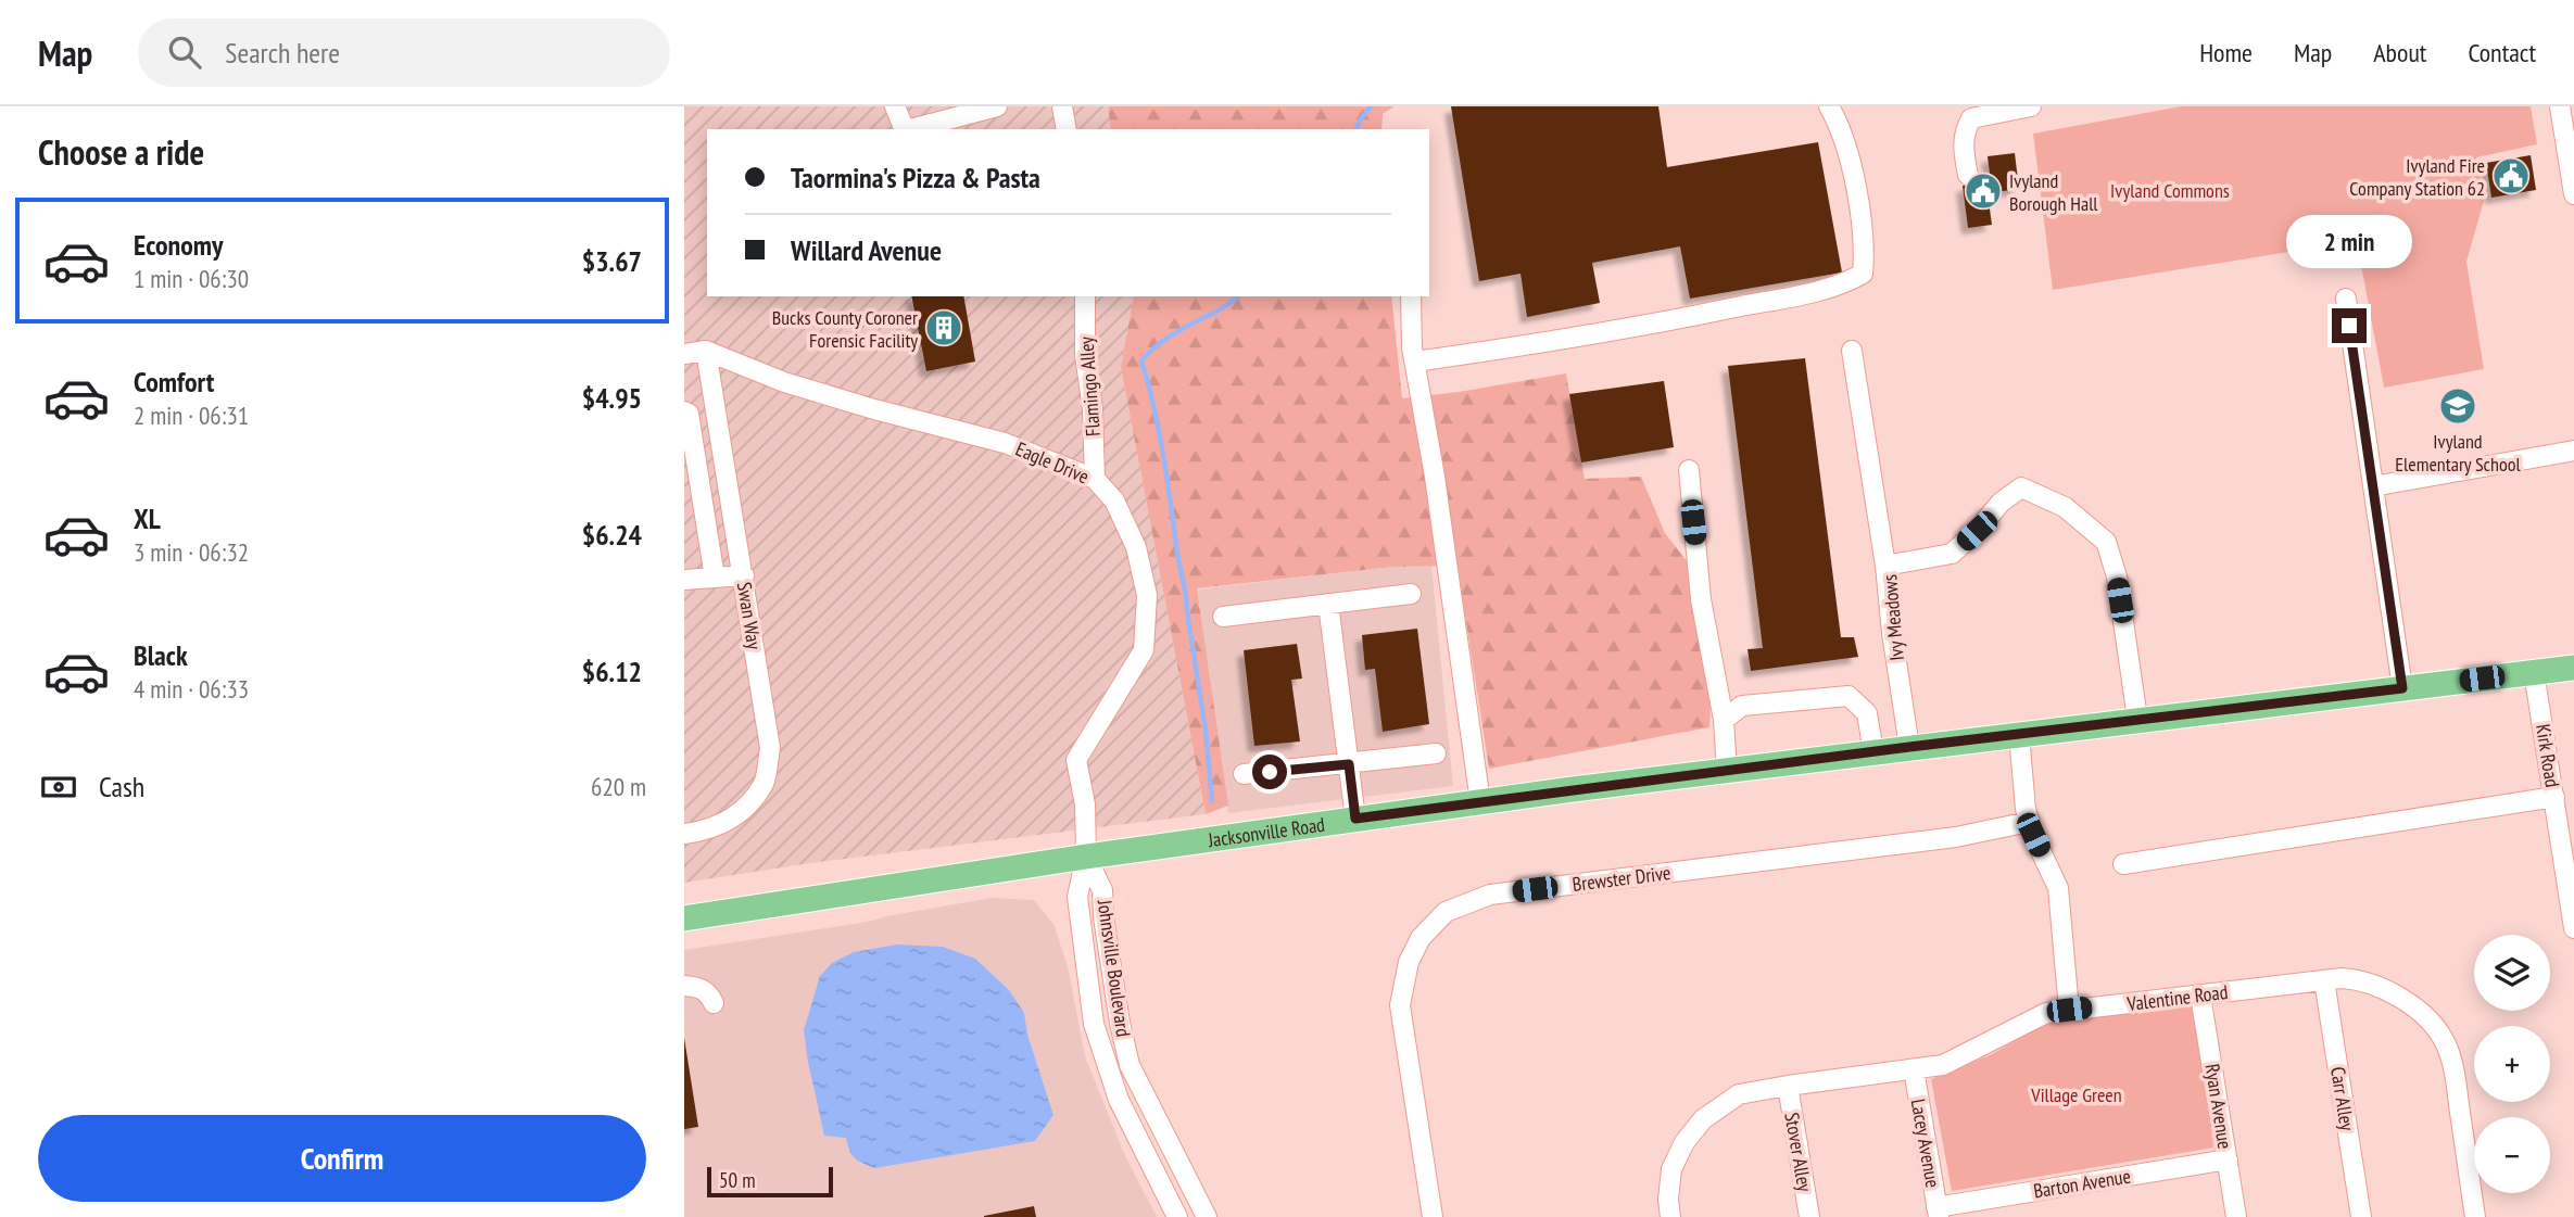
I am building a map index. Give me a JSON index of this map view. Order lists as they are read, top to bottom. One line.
{"streets":{"main road":["Jacksonville Road"],"street":["Flamingo Alley","Eagle Drive","Swan Way","Ivy Meadows","Kirk Road","Brewster Drive","Johnsville Boulevard","Valentine Road","Carr Alley","Ryan Avenue","Lacey Avenue","Stover Alley","Barton Avenue"]},"crossings":[["Flamingo Alley","Eagle Drive"],["Eagle Drive","Swan Way"],["Eagle Drive","Jacksonville Road"],["Eagle Drive","Johnsville Boulevard"],["Ivy Meadows","Jacksonville Road"],["Kirk Road","Jacksonville Road"],["Jacksonville Road","Johnsville Boulevard"],["Valentine Road","Carr Alley"],["Valentine Road","Ryan Avenue"],["Valentine Road","Lacey Avenue"],["Valentine Road","Stover Alley"],["Ryan Avenue","Barton Avenue"],["Lacey Avenue","Barton Avenue"]],"parks":["Ivyland Commons","Village Green"],"places":{"public building":["Ivyland Fire Company Station 62","Ivyland Borough Hall"],"building":["Bucks County Coroner Forensic Facility"],"school or university":["Ivyland Elementary School"]},"scale_bar":"50 m","page":{"header":"Map","search":"Search here","nav":["Home","Map","About","Contact"],"heading":"Choose a ride","banner":["Taormina's Pizza & Pasta","Willard Avenue"],"list":[{"name":"Economy","note":"1 min · 06:30","value":"$3.67"},{"name":"Comfort","note":"2 min · 06:31","value":"$4.95"},{"name":"XL","note":"3 min · 06:32","value":"$6.24"},{"name":"Black","note":"4 min · 06:33","value":"$6.12"}],"bubble":"2 min","pay":["Cash","620 m"],"map_buttons":["+","−"],"buttons":"Confirm","scale":"50 m"}}
